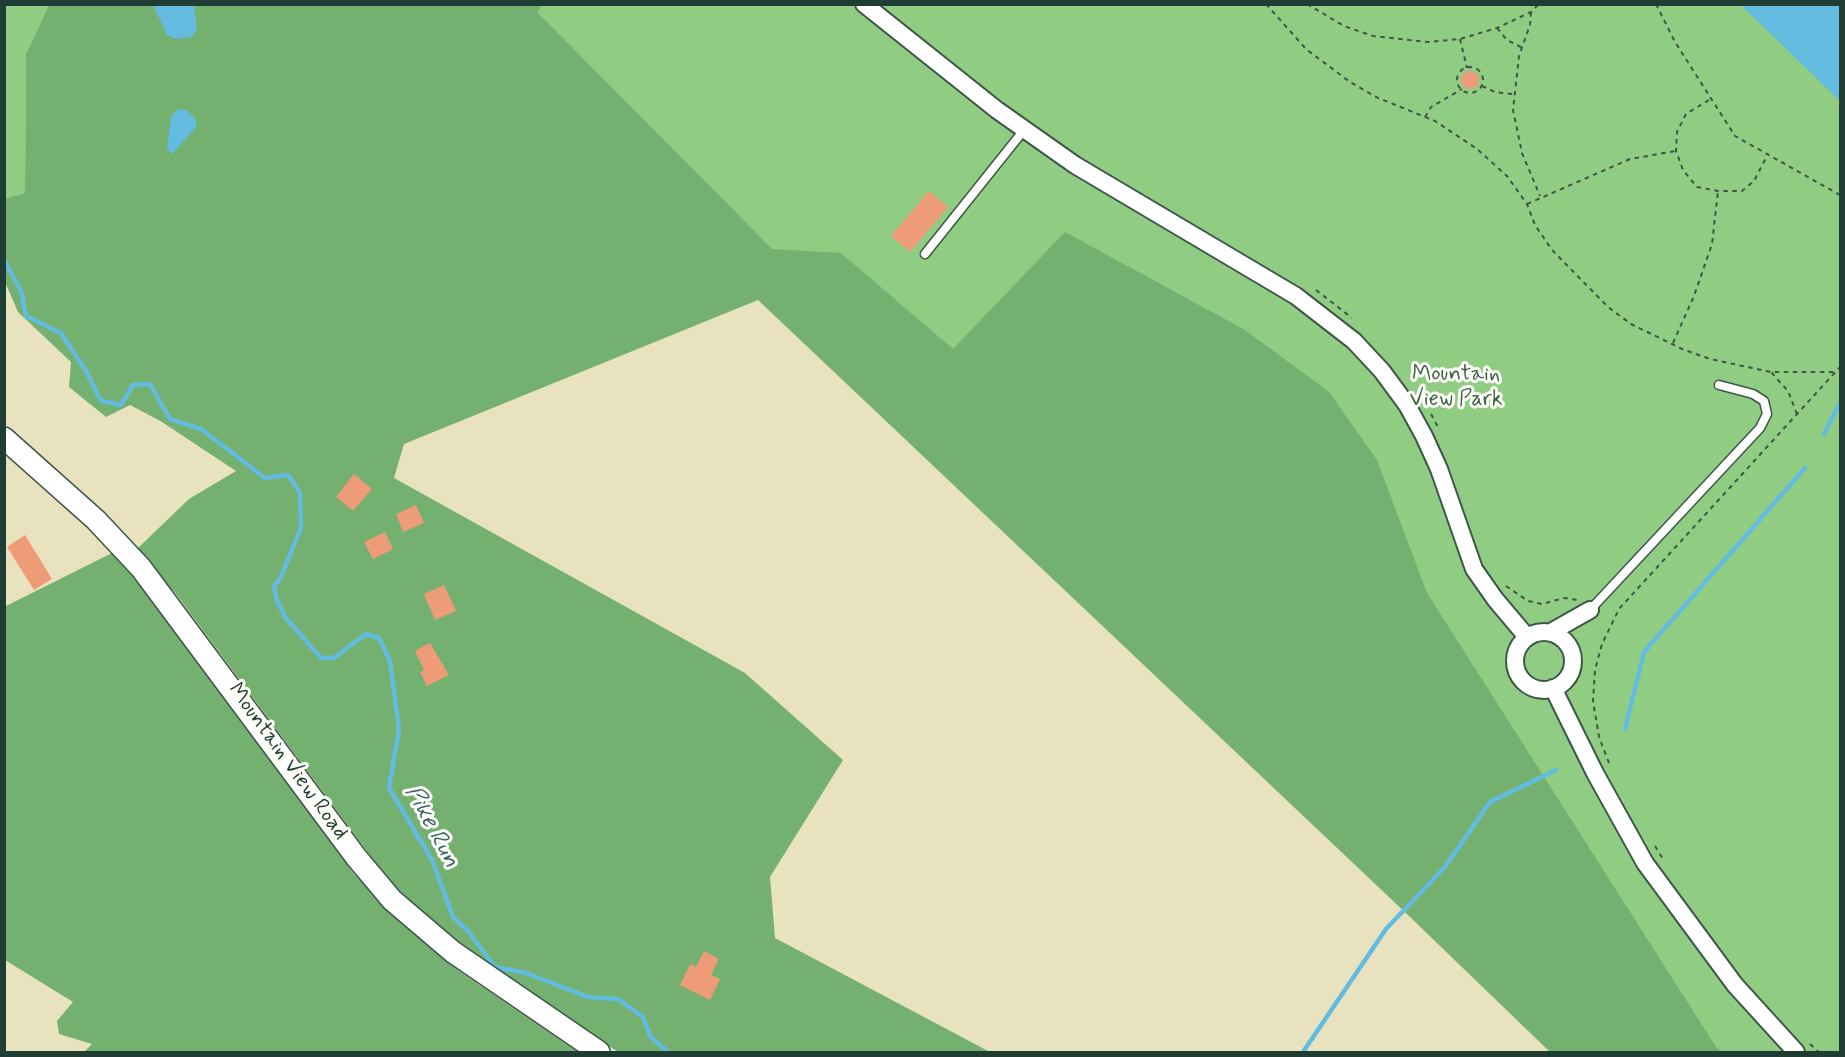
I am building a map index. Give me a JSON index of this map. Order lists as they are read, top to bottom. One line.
{"streets":{"street":["Mountain View Road"]},"water":["Pike Run"],"parks":["Mountain View Park"]}
